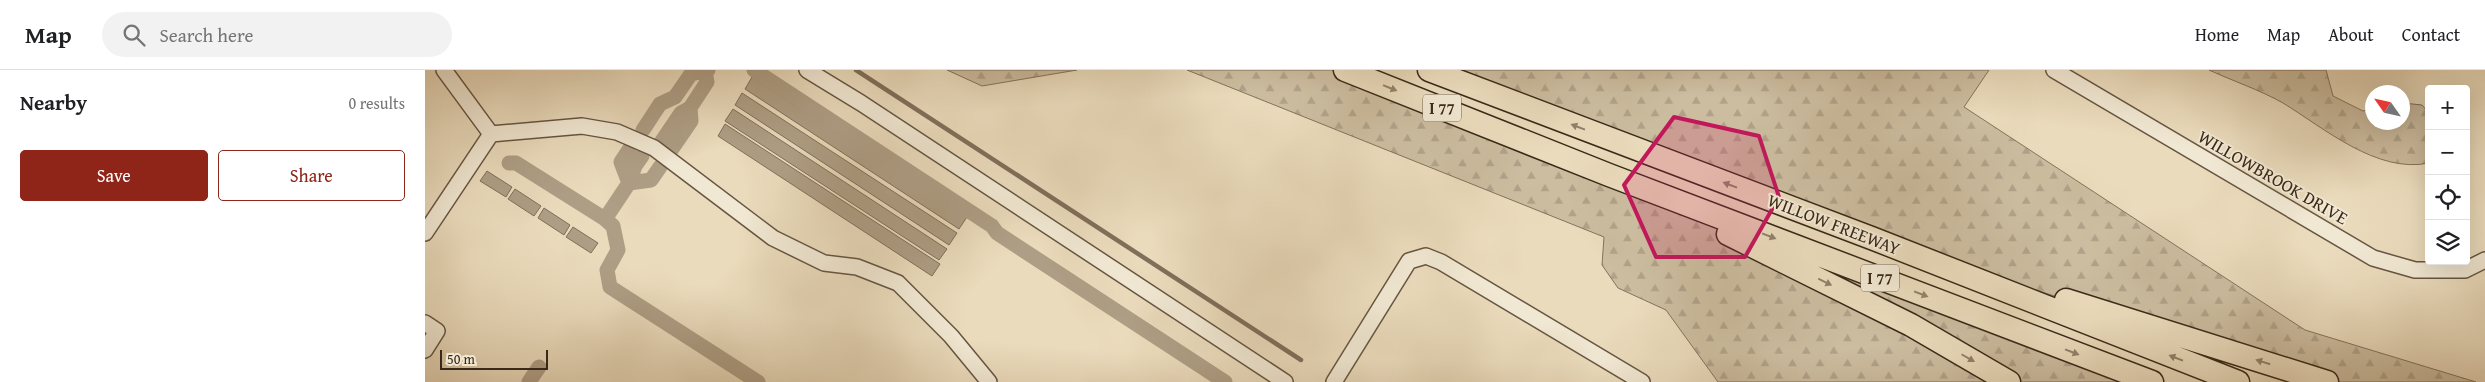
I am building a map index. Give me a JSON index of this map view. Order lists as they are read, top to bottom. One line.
{"streets":{"highway":["I 77","WILLOW FREEWAY"],"street":["WILLOWBROOK DRIVE"]},"scale_bar":"50 m","north":"top left","page":{"header":"Map","search":"Search here","nav":["Home","Map","About","Contact"],"heading":["Nearby","0 results"],"map_buttons":["+","−"],"buttons":["Save","Share"],"scale":"50 m"}}
